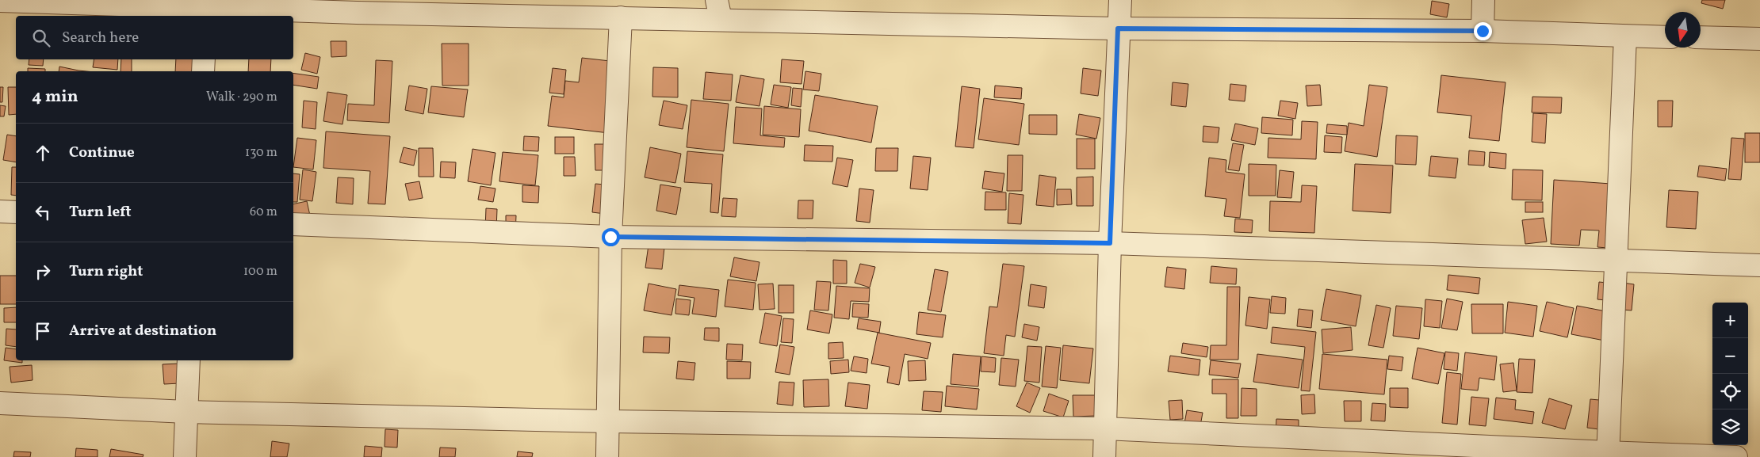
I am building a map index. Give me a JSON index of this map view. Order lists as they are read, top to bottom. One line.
{"north":"bottom","page":{"search":"Search here","heading":["4 min","Walk · 290 m"],"list":[["Continue","130 m"],["Turn left","60 m"],["Turn right","100 m"],"Arrive at destination"],"map_buttons":["+","−"]}}
